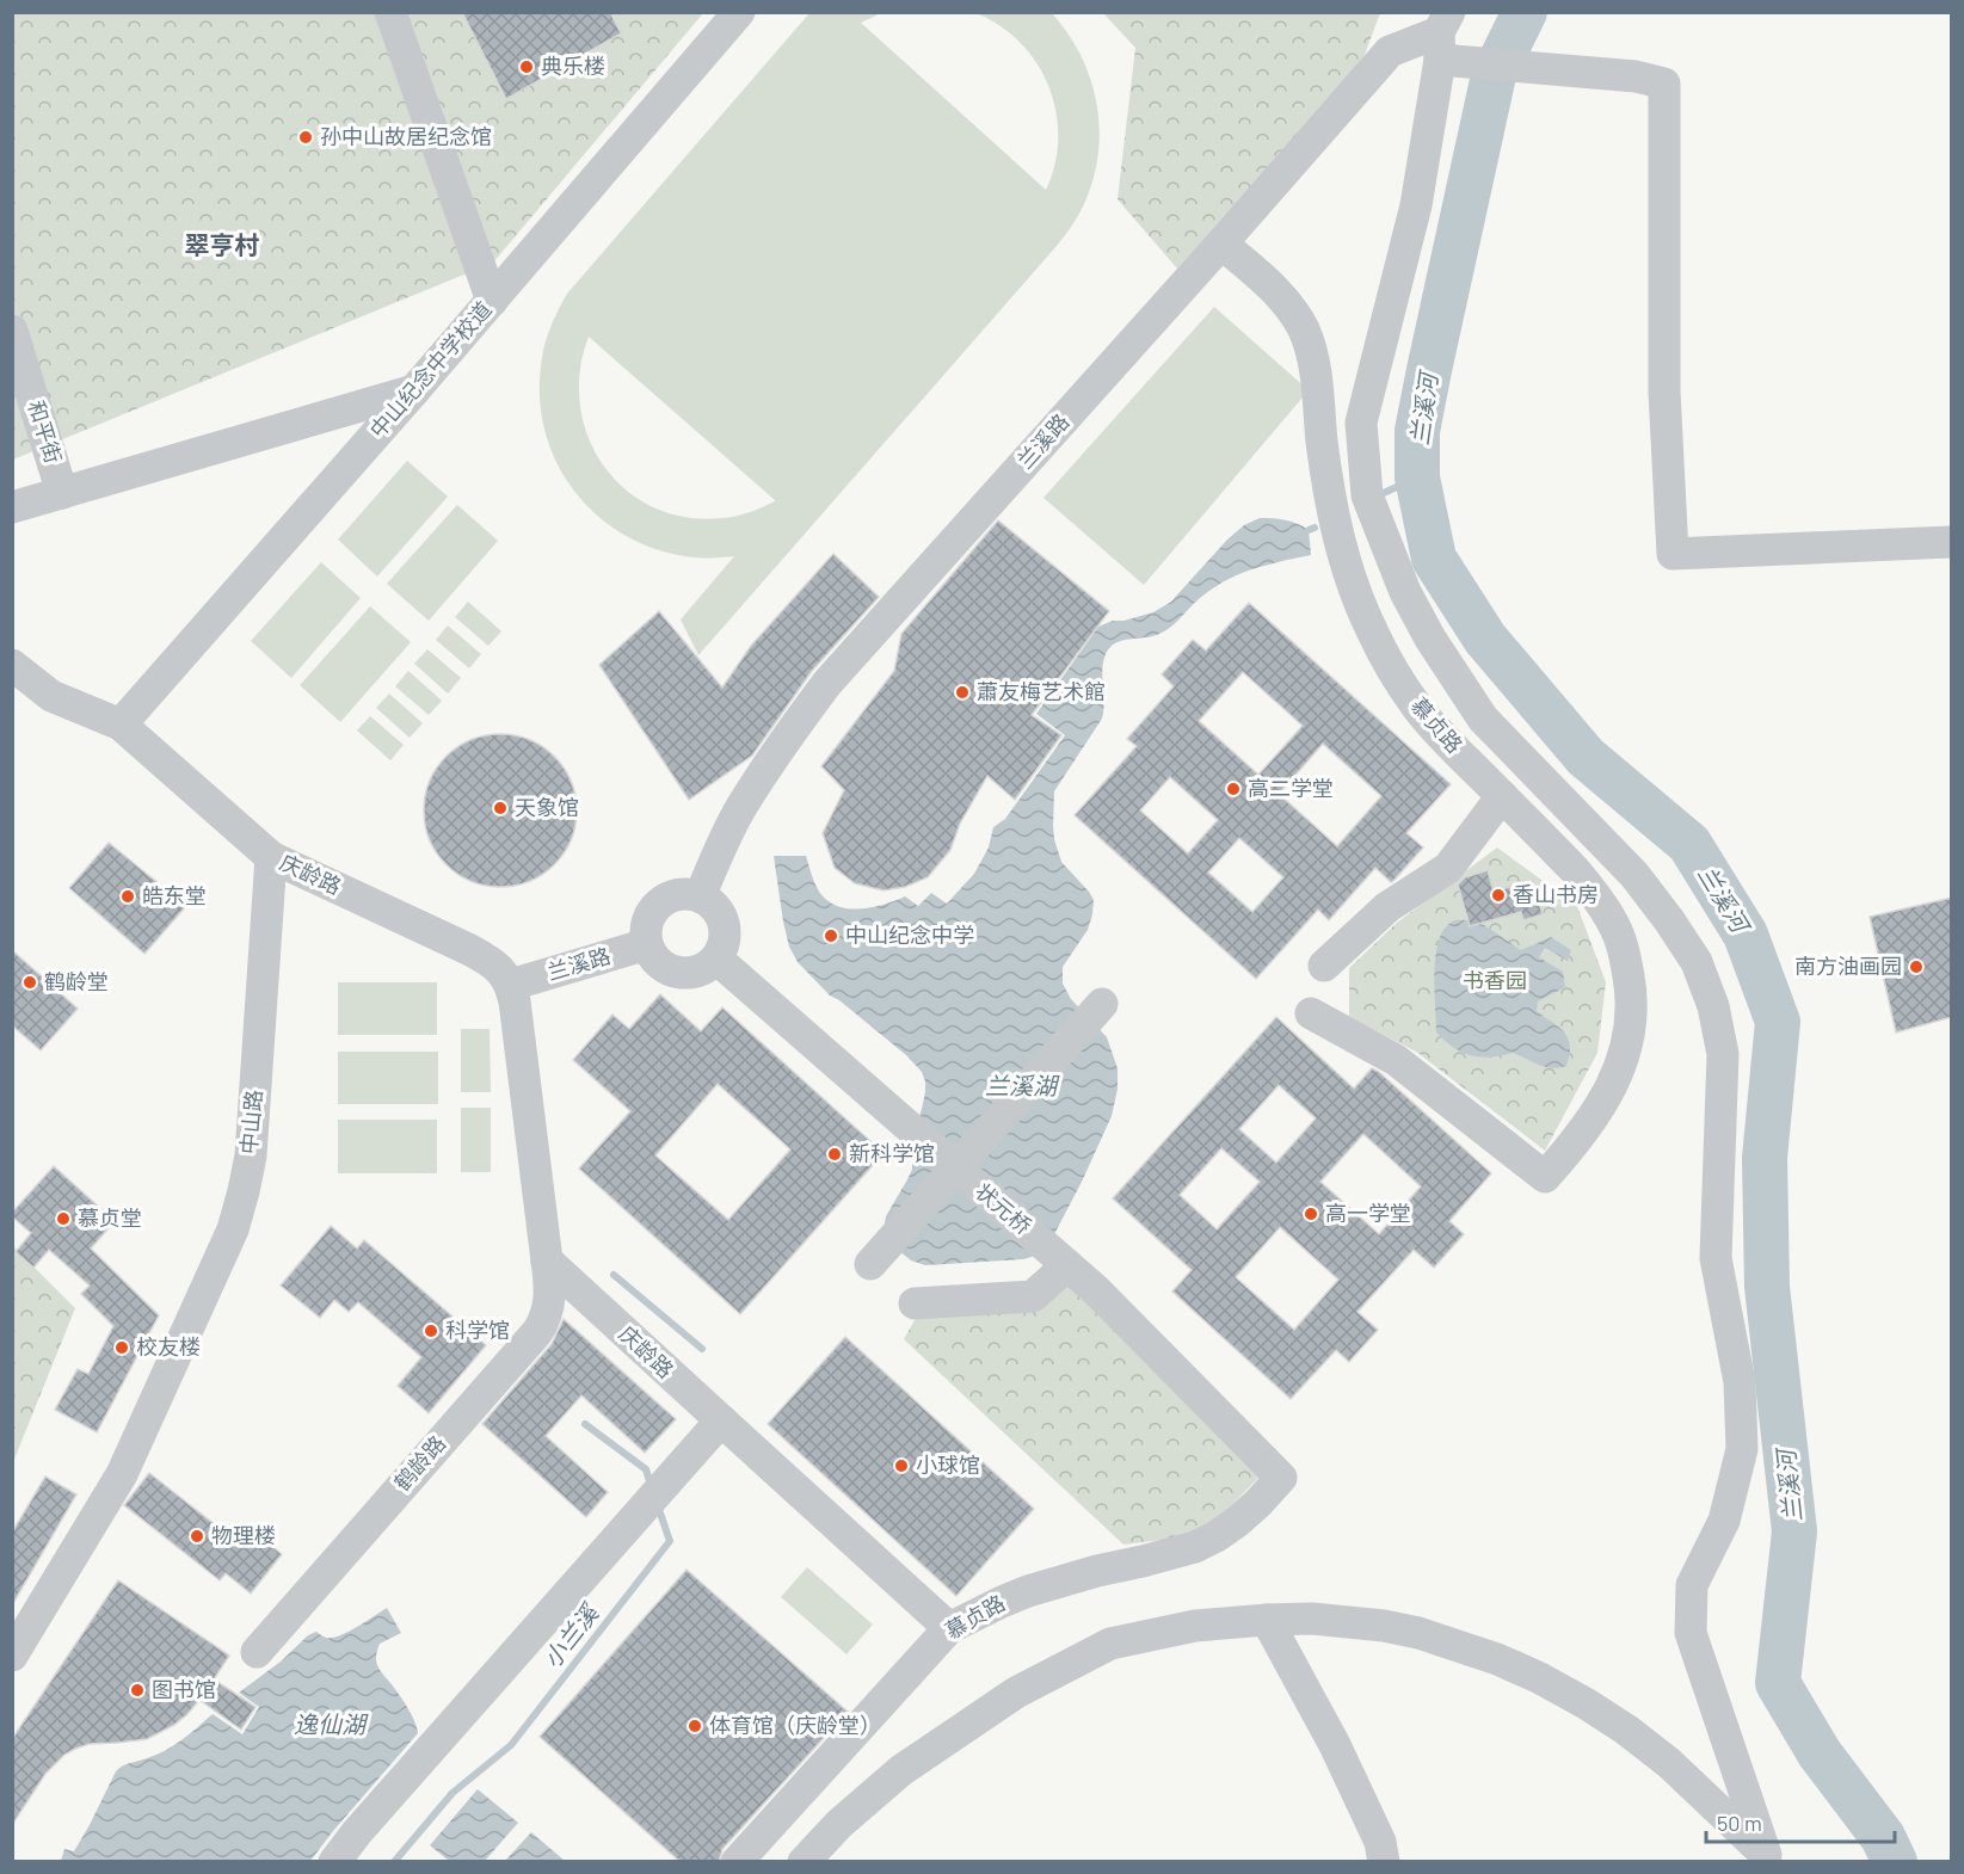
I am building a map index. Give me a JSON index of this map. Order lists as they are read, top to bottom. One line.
{"streets":{"street":["中山纪念中学校道","和平街","兰溪路","慕贞路","庆龄路","中山路","状元桥","鹤龄路"]},"crossings":[["兰溪路","慕贞路"],["兰溪路","庆龄路"],["兰溪路","状元桥"],["慕贞路","庆龄路"],["慕贞路","状元桥"],["庆龄路","中山路"],["庆龄路","鹤龄路"]],"districts":["翠亨村"],"water":["兰溪河","兰溪湖","小兰溪","逸仙湖"],"parks":["书香园"],"places":["典乐楼","孙中山故居纪念馆","蕭友梅艺术館","高二学堂","天象馆","香山书房","皓东堂","中山纪念中学","南方油画园","鹤龄堂","新科学馆","高一学堂","慕贞堂","科学馆","校友楼","小球馆","物理楼","图书馆","体育馆（庆龄堂）"],"scale_bar":"50 m"}
